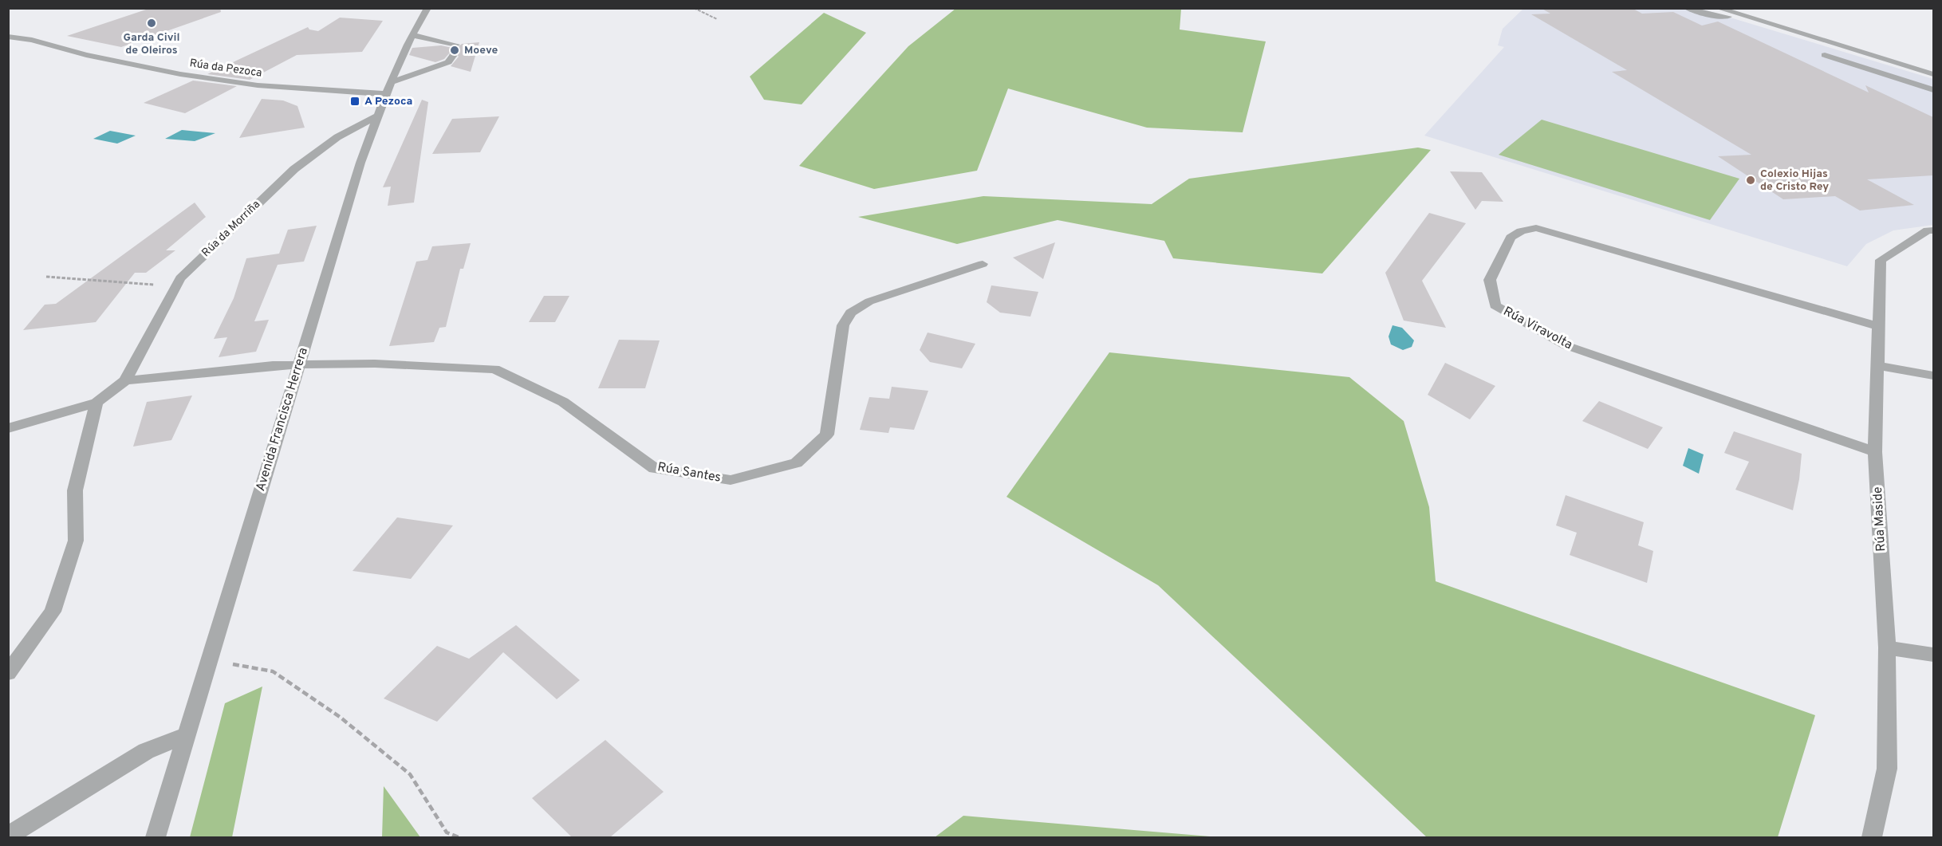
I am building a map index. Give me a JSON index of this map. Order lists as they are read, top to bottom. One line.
{"streets":{"street":["Rúa da Pezoca","Rúa da Morriña","Rúa Viravolta","Avenida Francisca Herrera","Rúa Santes","Rúa Maside"]},"crossings":[["Rúa da Pezoca","Avenida Francisca Herrera"],["Rúa da Morriña","Avenida Francisca Herrera"],["Rúa Viravolta","Rúa Maside"],["Avenida Francisca Herrera","Rúa Santes"]],"places":{"other":["Garda Civil de Oleiros","Moeve","Colexio Hijas de Cristo Rey"],"transit":["A Pezoca"]}}
